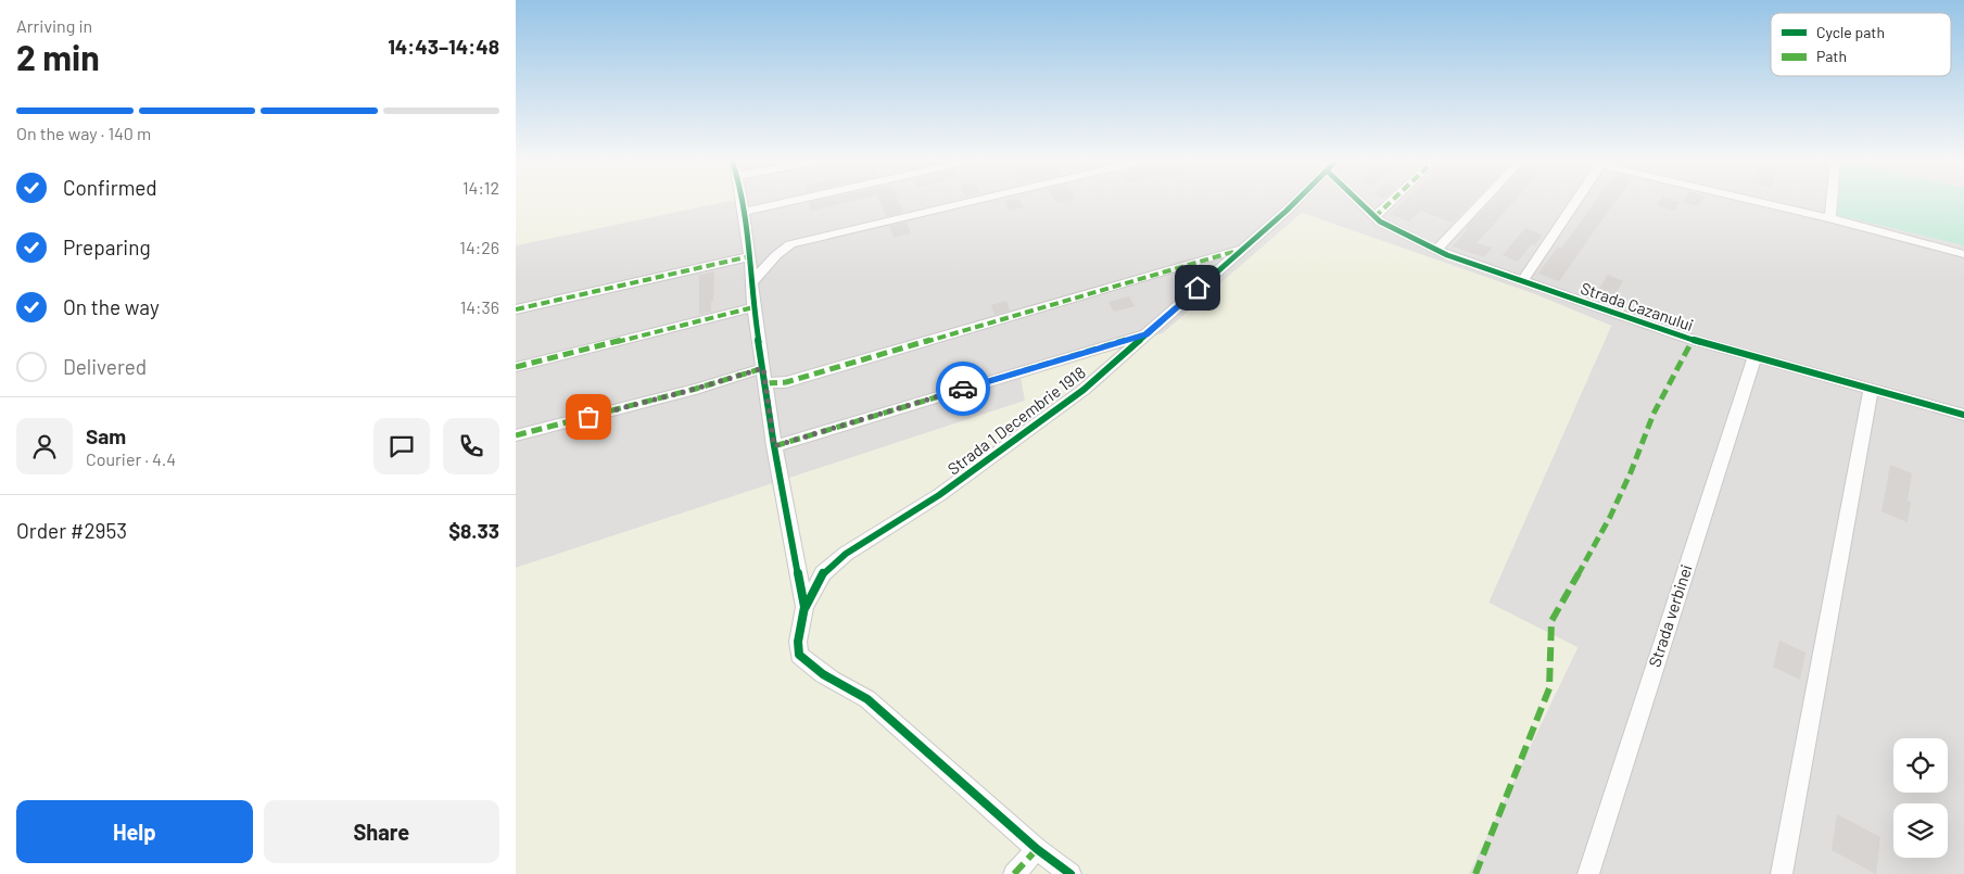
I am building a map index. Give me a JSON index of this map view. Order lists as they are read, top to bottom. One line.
{"streets":{"street":["Strada Cazanului","Strada 1 Decembrie 1918","Strada verbinei"]},"crossings":[["Strada Cazanului","Strada verbinei"]],"legend":["Cycle path","Path"],"page":{"heading":["2 min","Arriving in","14:43–14:48"],"panel":["Sam","Courier · 4.4","Order #2953","$8.33"],"bar":"On the way · 140 m","list":[["Confirmed","14:12"],["Preparing","14:26"],["On the way","14:36"],"Delivered"],"buttons":["Help","Share"]}}
